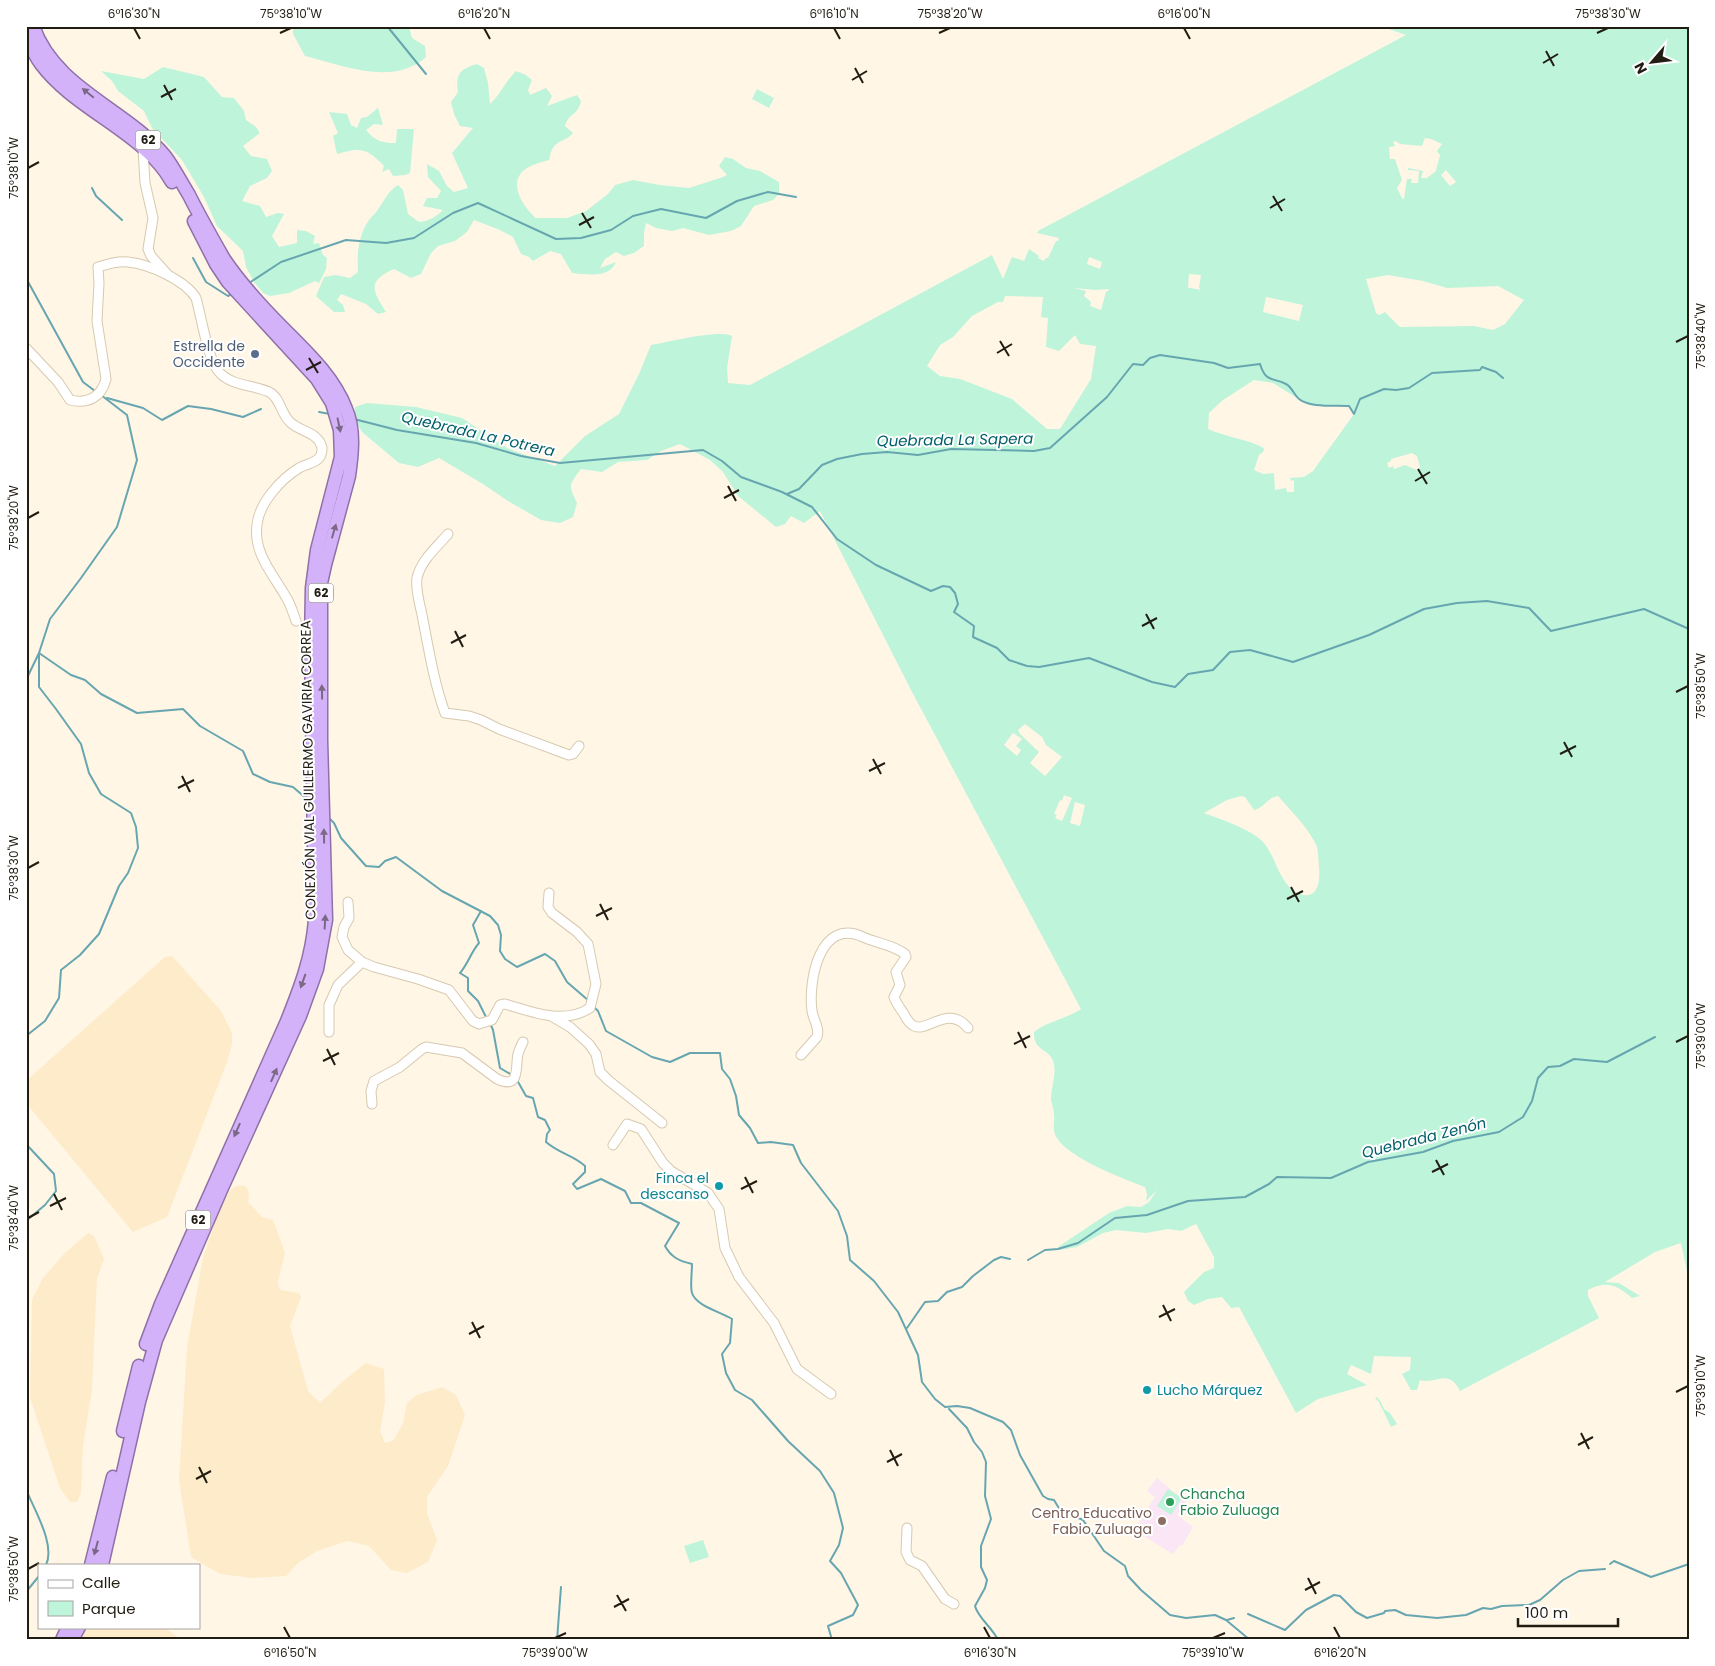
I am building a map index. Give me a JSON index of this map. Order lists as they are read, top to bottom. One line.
{"streets":{"highway":["62","CONEXIÓN VIAL GUILLERMO GAVIRIA CORREA"]},"water":["Quebrada La Potrera","Quebrada La Sapera","Quebrada Zenón"],"places":["Estrella de Occidente","Finca el descanso","Lucho Márquez","Chancha Fabio Zuluaga","Centro Educativo Fabio Zuluaga"],"legend":["Calle","Parque"],"scale_bar":"100 m","north":"bottom left","coordinates":["6°16'30\"N","75°38'10\"W","6°16'20\"N","6°16'10\"N","75°38'20\"W","6°16'00\"N","75°38'30\"W","75°38'40\"W","75°38'50\"W","75°39'00\"W","75°39'10\"W","6°16'50\"N"]}
